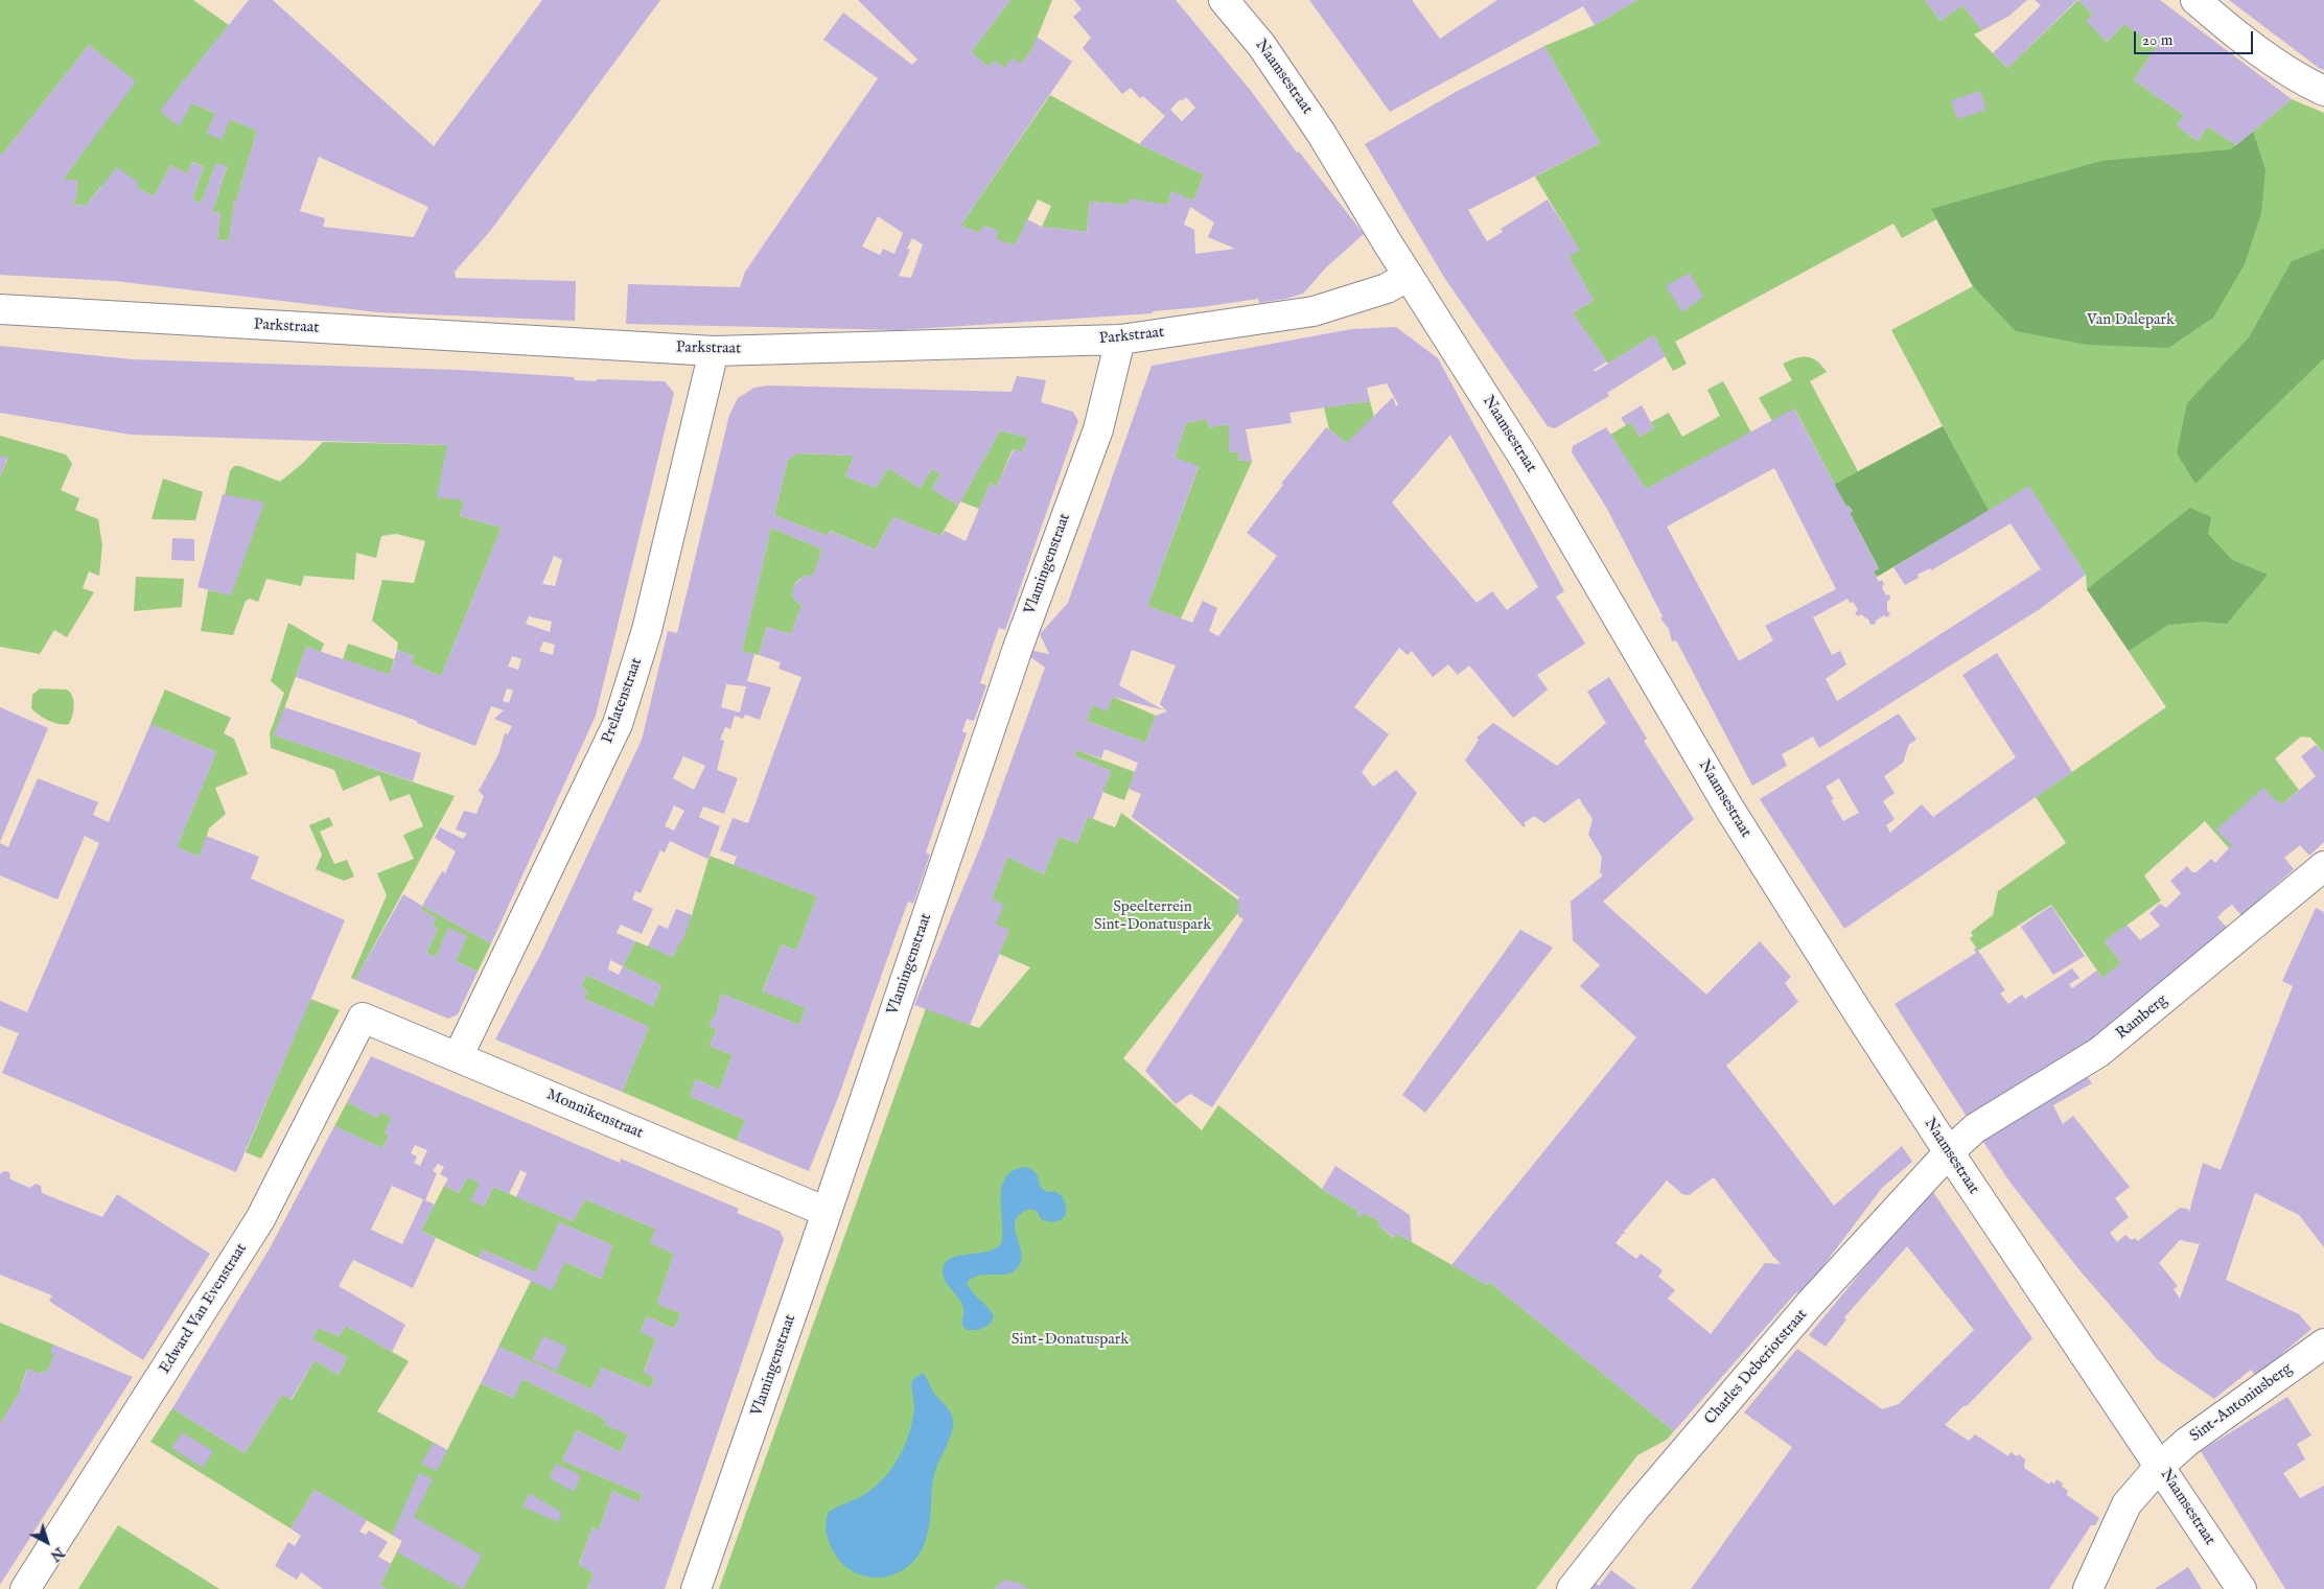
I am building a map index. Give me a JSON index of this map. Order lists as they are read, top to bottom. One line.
{"streets":{"street":["Naamsestraat","Parkstraat","Vlamingenstraat","Prelatenstraat","Ramberg","Monnikenstraat","Edward Van Evenstraat","Charles Deberiotstraat","Sint-Antoniusberg"]},"crossings":[["Naamsestraat","Parkstraat"],["Naamsestraat","Ramberg"],["Naamsestraat","Charles Deberiotstraat"],["Naamsestraat","Sint-Antoniusberg"],["Parkstraat","Vlamingenstraat"],["Parkstraat","Prelatenstraat"],["Vlamingenstraat","Monnikenstraat"],["Prelatenstraat","Monnikenstraat"],["Ramberg","Charles Deberiotstraat"],["Monnikenstraat","Edward Van Evenstraat"]],"parks":["Van Dalepark","Speelterrein Sint-Donatuspark","Sint-Donatuspark"],"scale_bar":"20 m","north":"bottom right"}
